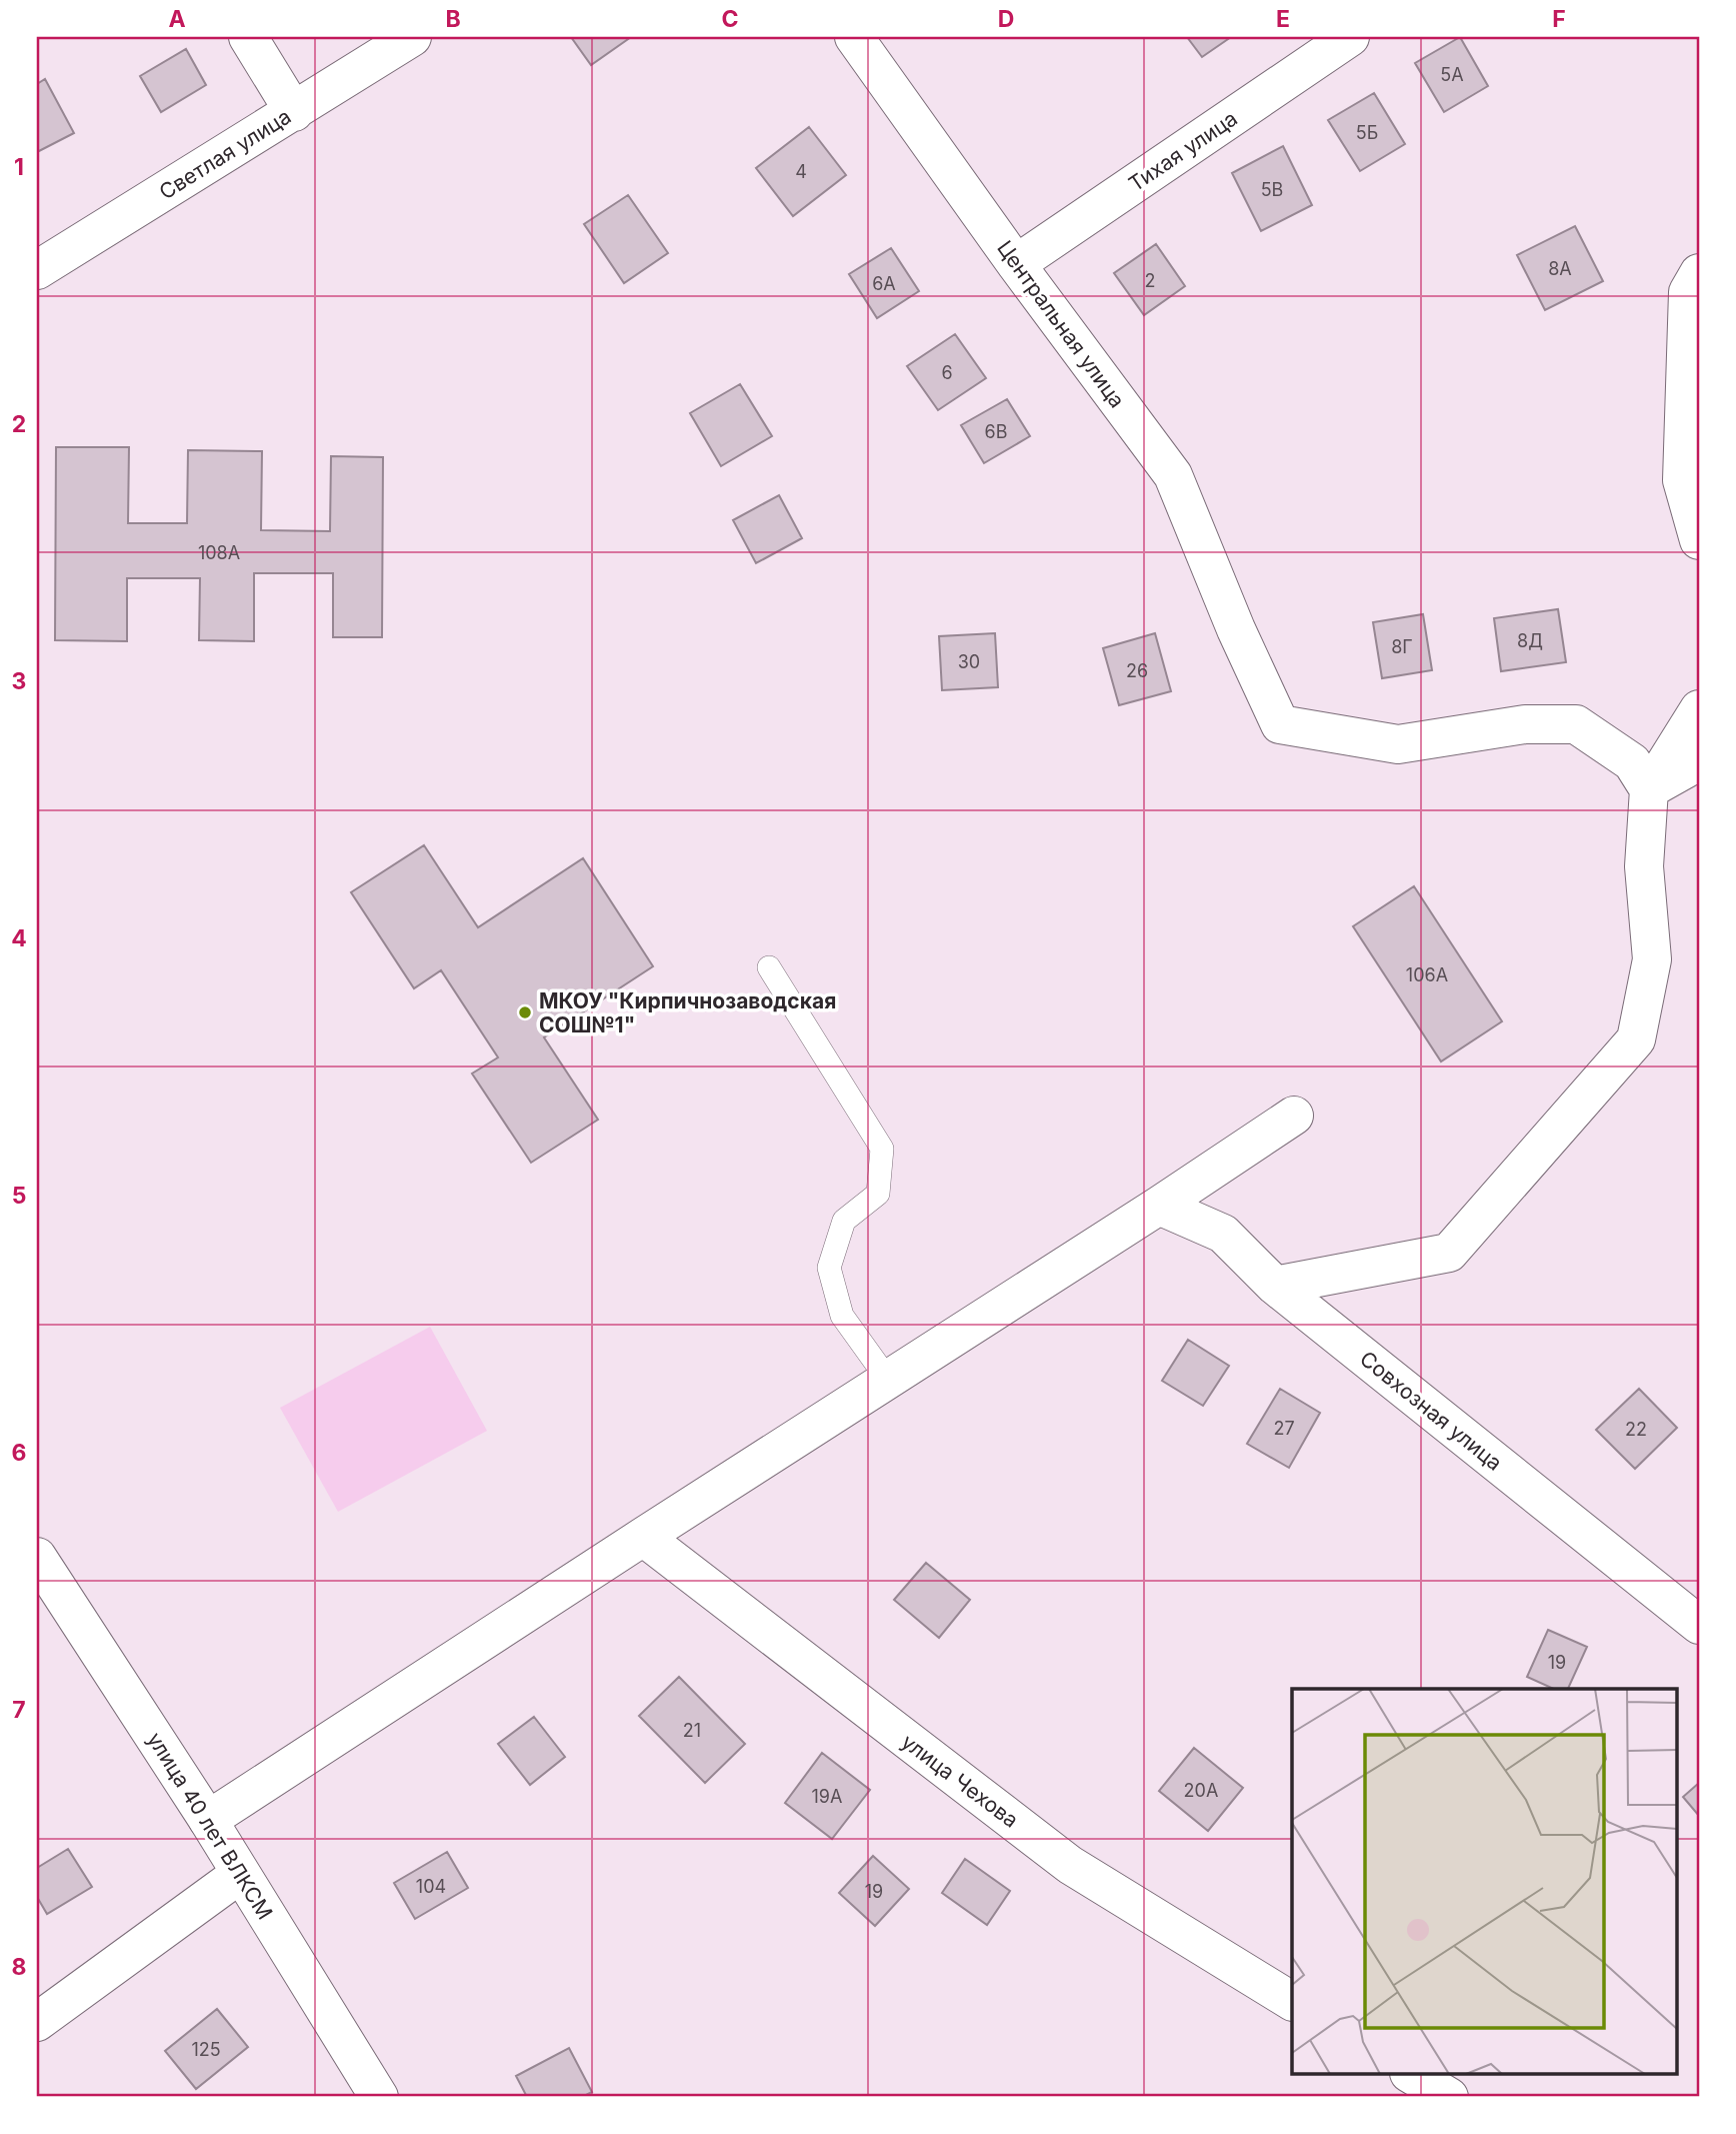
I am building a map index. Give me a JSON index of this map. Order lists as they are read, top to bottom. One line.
{"streets":{"street":["Тихая улица","Светлая улица","Центральная улица","Совхозная улица","улица Чехова","улица 40 лет ВЛКСМ"]},"crossings":[["Тихая улица","Центральная улица"]],"places":["МКОУ \"Кирпичнозаводская СОШ№1\""],"house_numbers":["5А","5Б","4","5В","8А","2","6А","6","6В","108А","8Д","8Г","30","26","106А","27","22","19","21","20А","19А","104","19","125"],"grid":{"columns":["A","B","C","D","E","F"],"rows":["1","2","3","4","5","6","7","8"]}}
